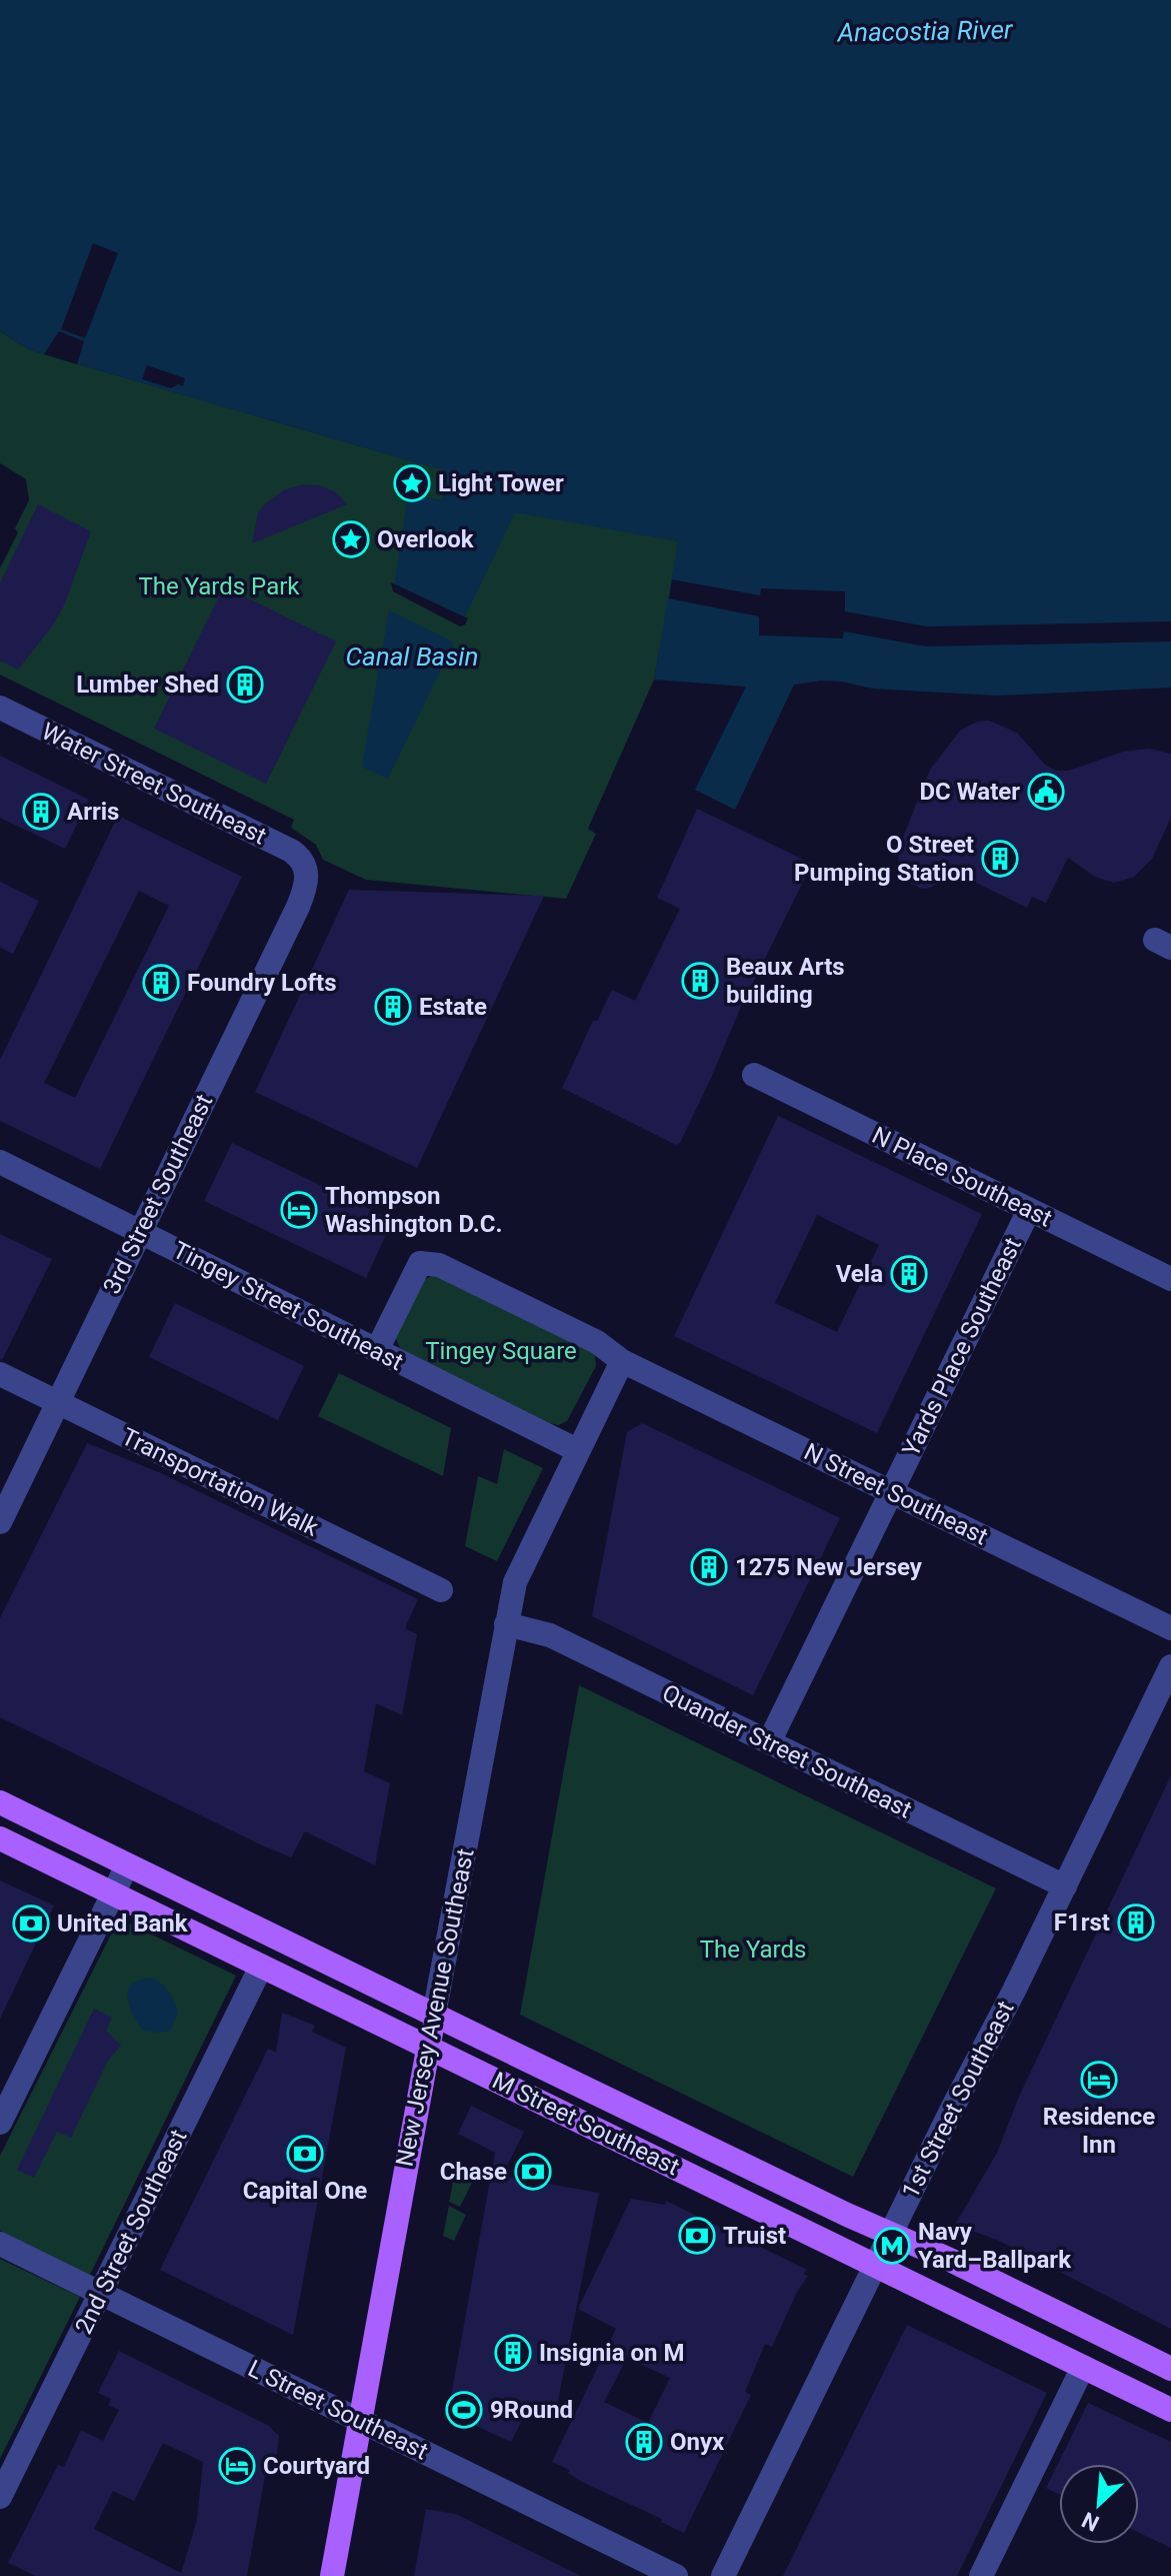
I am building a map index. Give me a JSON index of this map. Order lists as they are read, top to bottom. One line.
{"streets":{"main road":["New Jersey Avenue Southeast","M Street Southeast"],"street":["Water Street Southeast","N Place Southeast","3rd Street Southeast","Tingey Street Southeast","Yards Place Southeast","Transportation Walk","N Street Southeast","Quander Street Southeast","1st Street Southeast","2nd Street Southeast","L Street Southeast"]},"crossings":[["Water Street Southeast","3rd Street Southeast"],["N Place Southeast","Yards Place Southeast"],["3rd Street Southeast","Tingey Street Southeast"],["3rd Street Southeast","Transportation Walk"],["Tingey Street Southeast","N Street Southeast"],["Tingey Street Southeast","New Jersey Avenue Southeast"],["Yards Place Southeast","N Street Southeast"],["Yards Place Southeast","Quander Street Southeast"],["N Street Southeast","New Jersey Avenue Southeast"],["Quander Street Southeast","New Jersey Avenue Southeast"],["Quander Street Southeast","1st Street Southeast"],["New Jersey Avenue Southeast","M Street Southeast"],["New Jersey Avenue Southeast","L Street Southeast"],["1st Street Southeast","M Street Southeast"],["M Street Southeast","2nd Street Southeast"],["2nd Street Southeast","L Street Southeast"]],"water":["Anacostia River","Canal Basin"],"parks":["The Yards Park","Tingey Square","The Yards"],"places":{"place":["Light Tower","Overlook"],"building":["Lumber Shed","Arris","O Street Pumping Station","Beaux Arts building","Foundry Lofts","Estate","Vela","1275 New Jersey","F1rst","Insignia on M","Onyx"],"public building":["DC Water"],"hotel":["Thompson Washington D.C.","Residence Inn","Courtyard"],"bank":["United Bank","Capital One","Chase","Truist"],"metro station":["Navy Yard–Ballpark"],"sports":["9Round"]},"north":"bottom left"}
